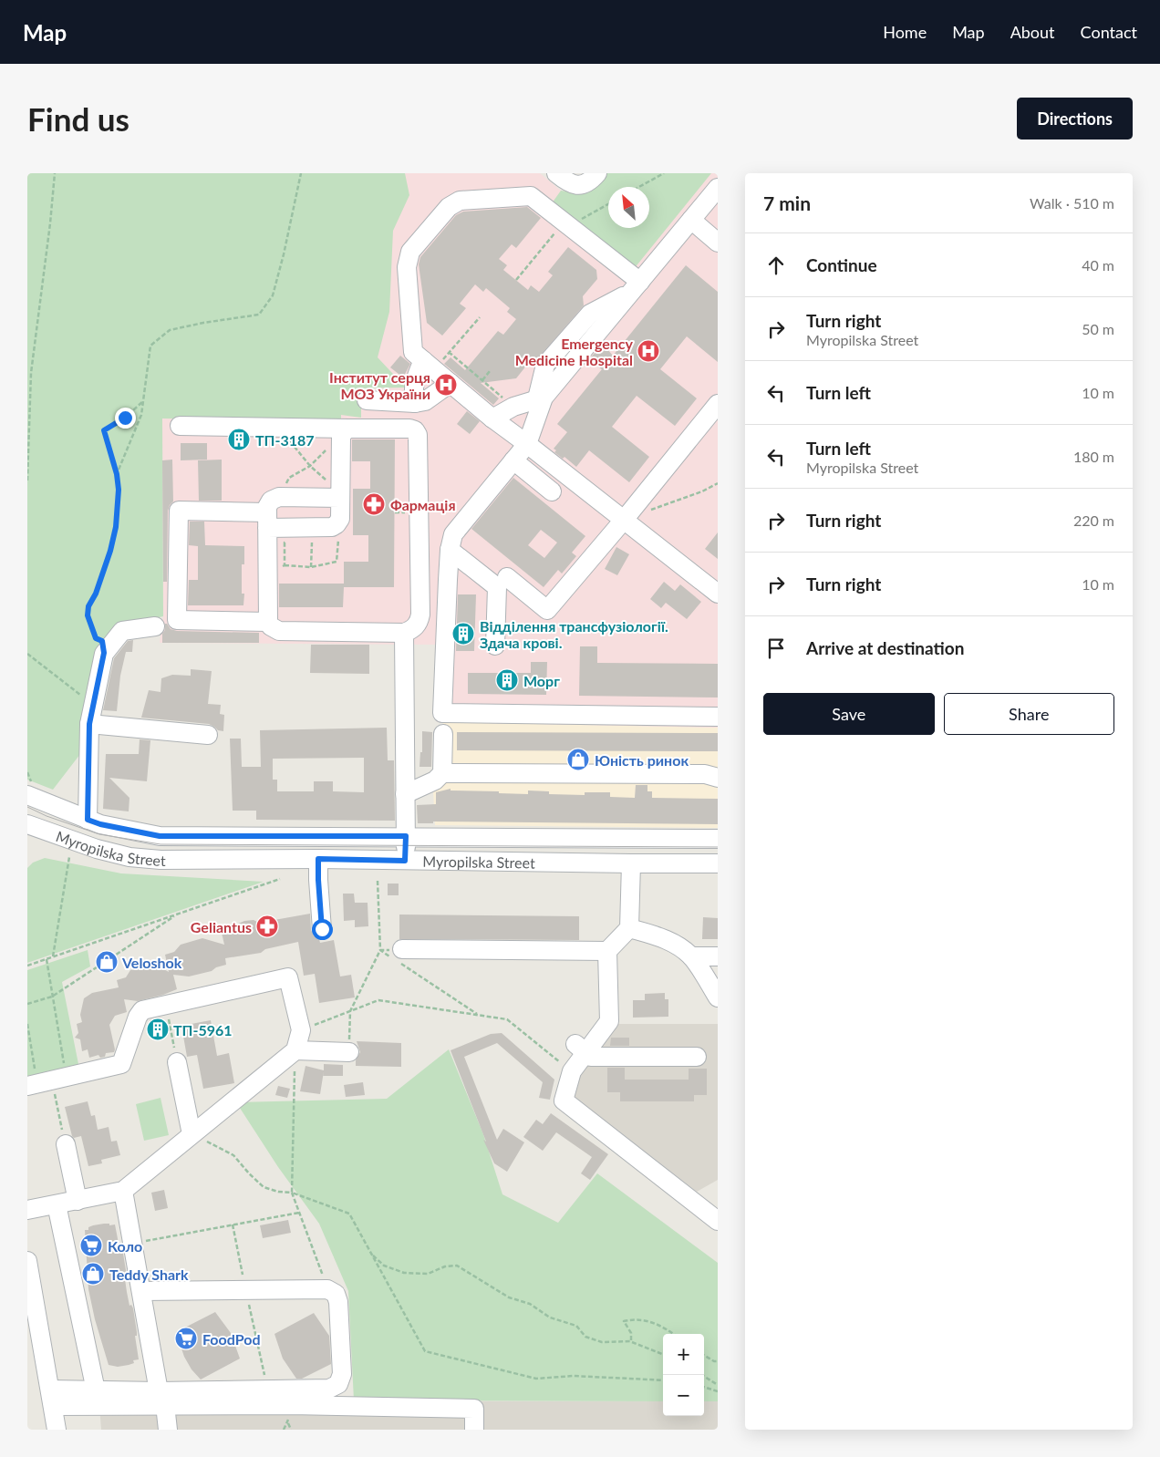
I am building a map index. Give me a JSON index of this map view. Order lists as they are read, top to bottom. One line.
{"streets":{"street":["Myropilska Street"]},"places":{"hospital":["Emergency Medicine Hospital","Інститут серця МОЗ України"],"building":["ТП-3187","Відділення трансфузіології. Здача крові.","Морг","ТП-5961"],"pharmacy":["Фармація","Geliantus"],"shop":["Юність ринок","Veloshok","Teddy Shark"],"supermarket":["Коло","FoodPod"]},"north":"top left","page":{"header":"Map","nav":["Home","Map","About","Contact"],"buttons":["Directions",["Save","Share"]],"title":"Find us","heading":["7 min","Walk · 510 m"],"list":[["Continue","40 m"],["Turn right","Myropilska Street","50 m"],["Turn left","10 m"],["Turn left","Myropilska Street","180 m"],["Turn right","220 m"],["Turn right","10 m"],"Arrive at destination"],"map_buttons":["+","−"]}}
